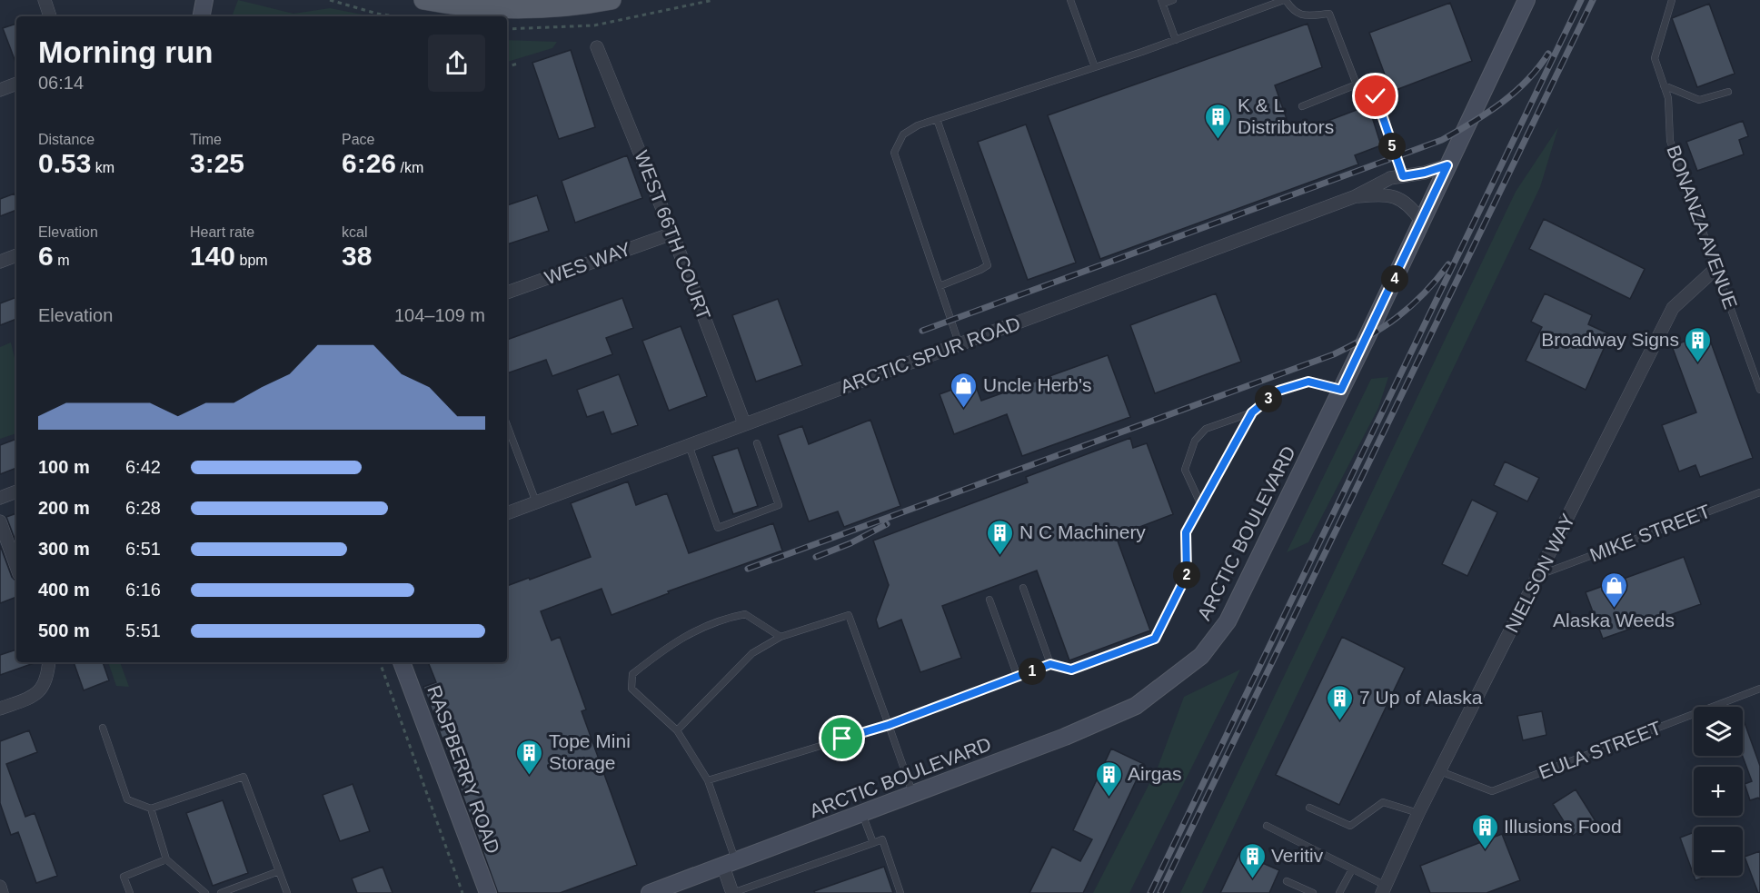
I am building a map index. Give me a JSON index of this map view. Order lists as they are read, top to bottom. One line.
{"streets":{"main road":["ARCTIC BOULEVARD","RASPBERRY ROAD"],"street":["WEST 66TH COURT","WES WAY","ARCTIC SPUR ROAD","NIELSON WAY"],"lane":["BONANZA AVENUE","MIKE STREET","EULA STREET"]},"crossings":[["BONANZA AVENUE","NIELSON WAY"],["WEST 66TH COURT","WES WAY"],["WEST 66TH COURT","ARCTIC SPUR ROAD"],["ARCTIC SPUR ROAD","ARCTIC BOULEVARD"],["MIKE STREET","NIELSON WAY"],["NIELSON WAY","EULA STREET"]],"places":{"building":["K & L Distributors","Broadway Signs","N C Machinery","7 Up of Alaska","Tope Mini Storage","Airgas","Illusions Food","Veritiv"],"shop":["Uncle Herb's","Alaska Weeds"]},"page":{"heading":["Morning run","06:14"],"stats":[["Distance","0.53 km"],["Time","3:25"],["Pace","6:26 /km"],["Elevation","6 m"],["Heart rate","140 bpm"],["kcal","38"]],"pins":["5","4","3","2","1"],"chart":["Elevation","104–109 m"],"list":[{"name":"100 m","note":"6:42"},{"name":"200 m","note":"6:28"},{"name":"300 m","note":"6:51"},{"name":"400 m","note":"6:16"},{"name":"500 m","note":"5:51"}],"map_buttons":["+","−"]}}
